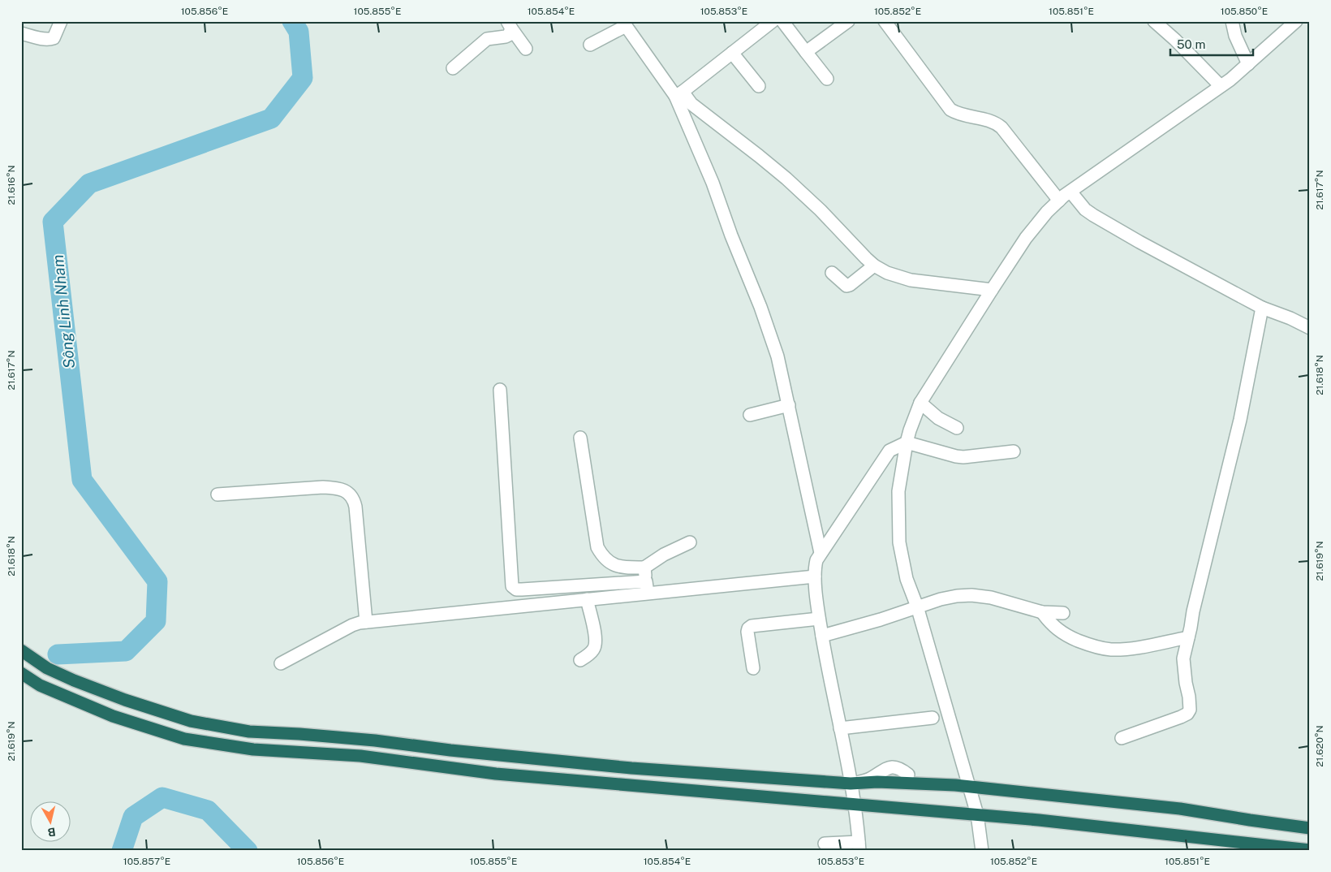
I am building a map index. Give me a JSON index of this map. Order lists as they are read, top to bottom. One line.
{"water":["Sông Linh Nham"],"scale_bar":"50 m","north":"bottom","coordinates":["105.856°E","105.855°E","105.854°E","105.853°E","105.852°E","105.851°E","105.850°E","21.616°N","21.617°N","21.618°N","21.619°N","21.620°N","105.857°E"]}
